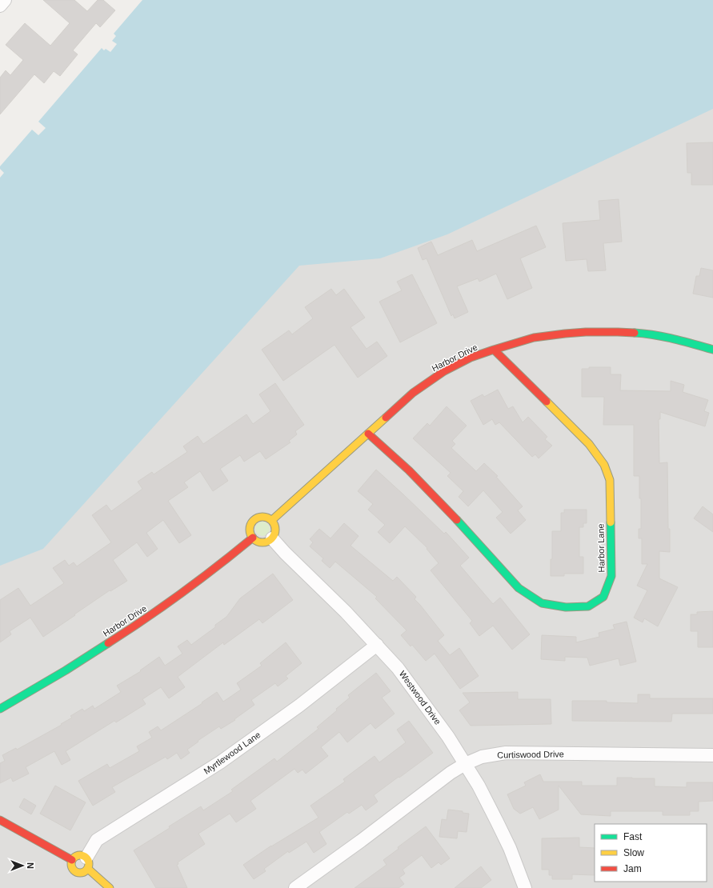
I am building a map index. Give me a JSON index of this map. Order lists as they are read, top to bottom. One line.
{"streets":{"street":["Harbor Drive","Harbor Lane","Westwood Drive","Myrtlewood Lane","Curtiswood Drive"]},"crossings":[["Harbor Drive","Harbor Lane"],["Harbor Drive","Westwood Drive"],["Westwood Drive","Myrtlewood Lane"],["Westwood Drive","Curtiswood Drive"]],"legend":["Fast","Slow","Jam"],"north":"right"}
